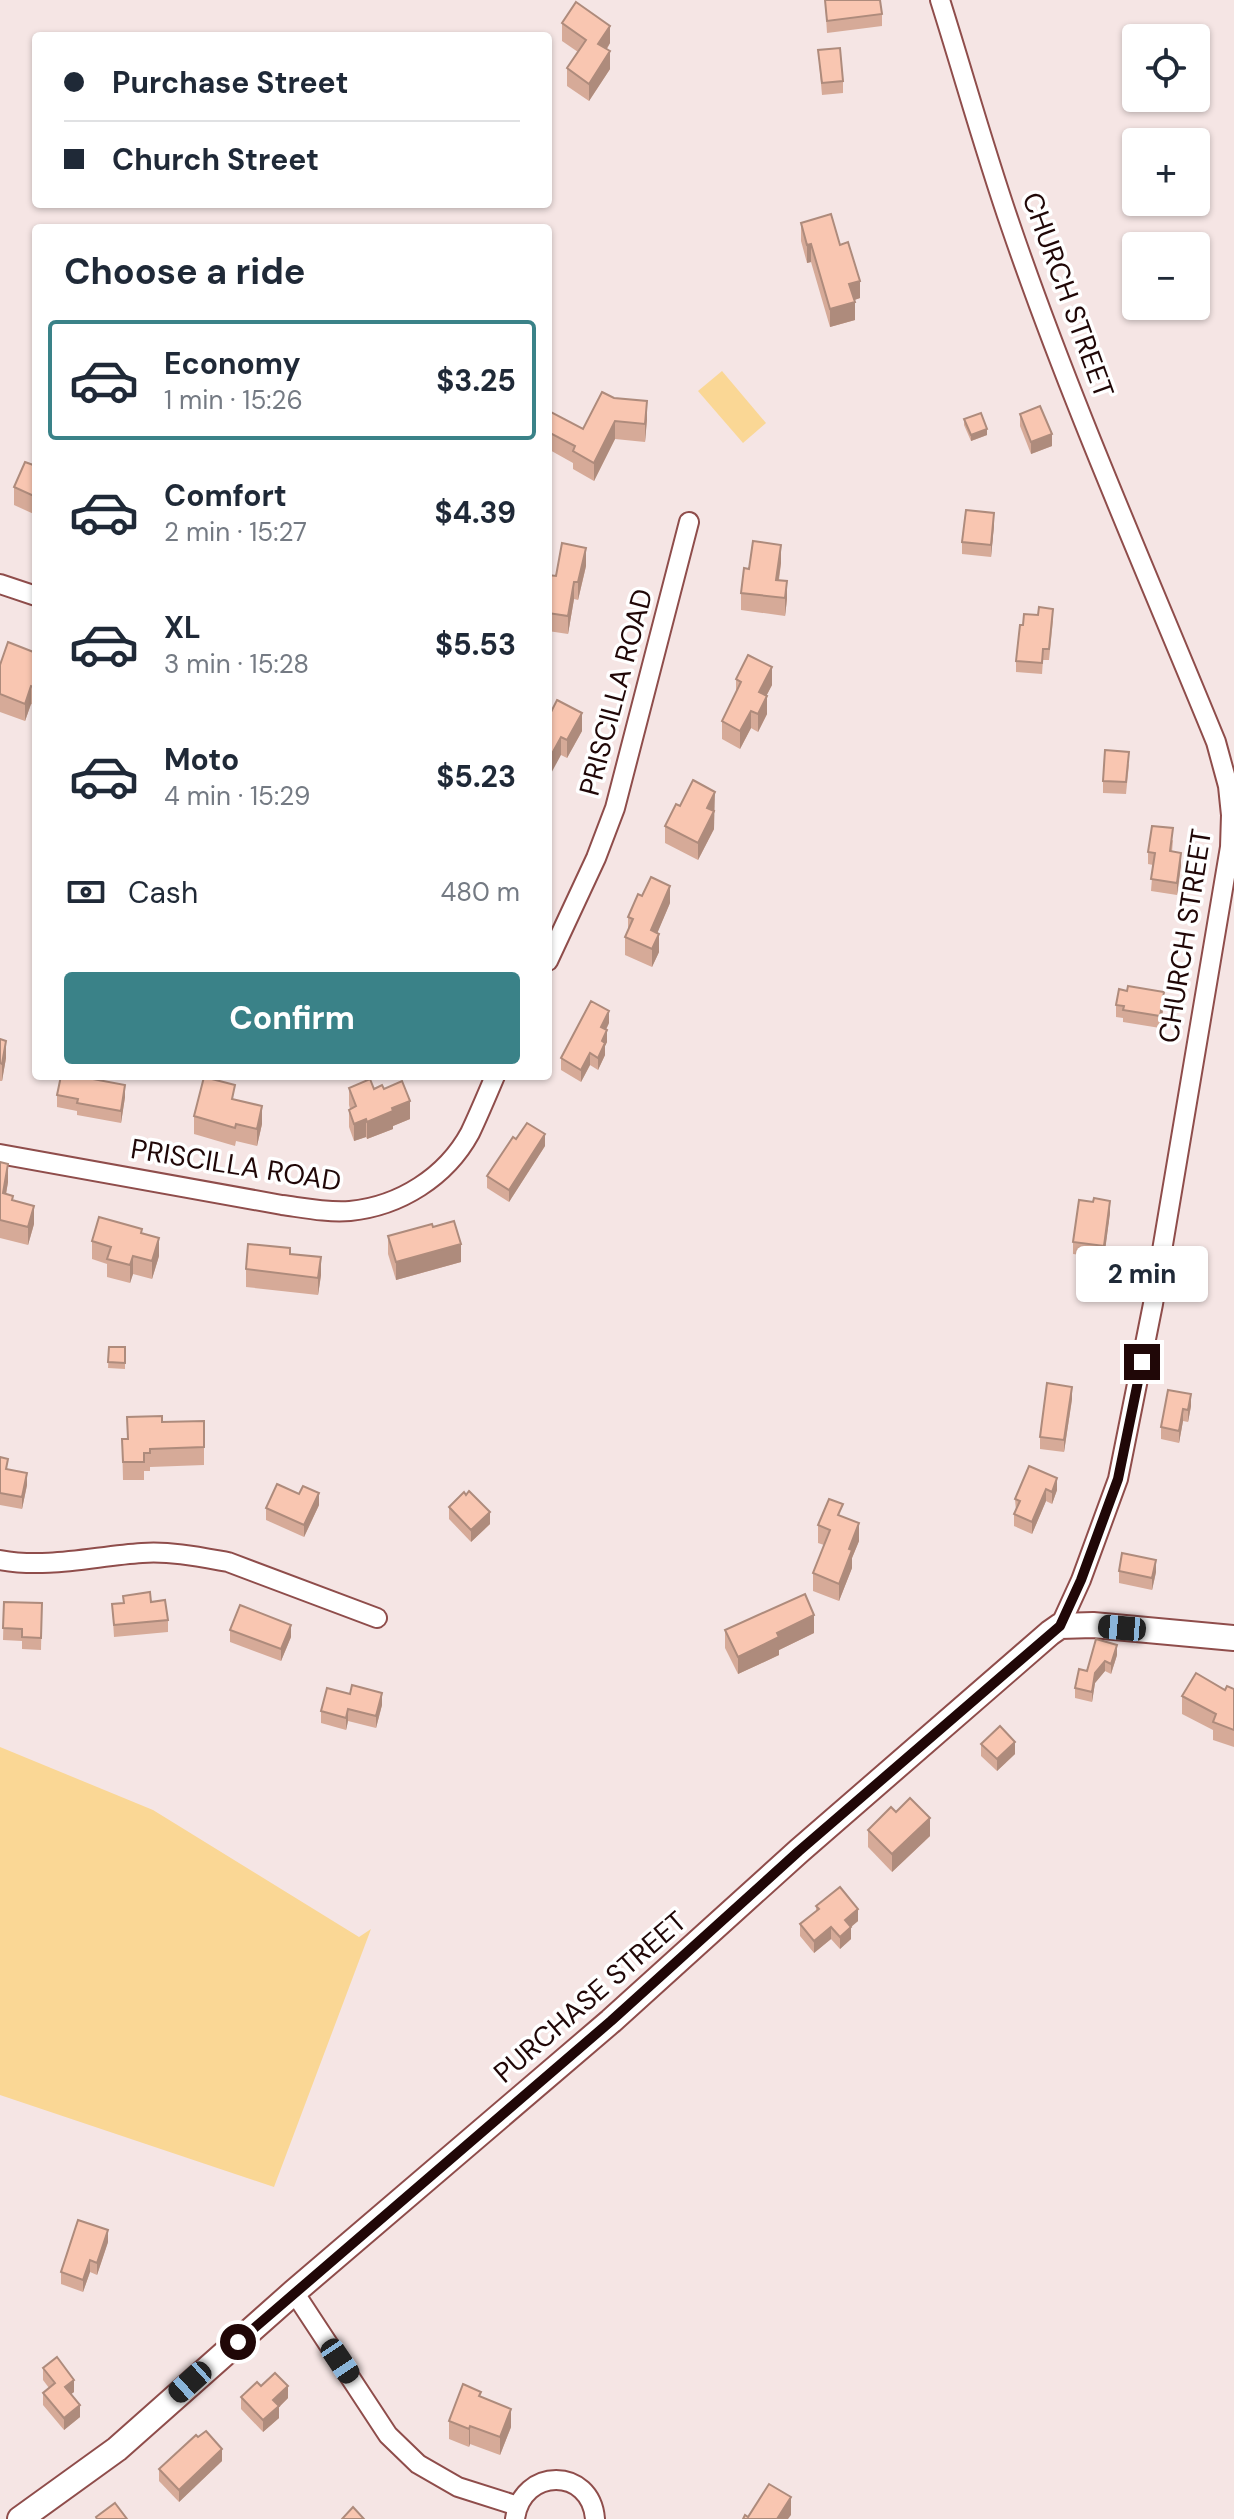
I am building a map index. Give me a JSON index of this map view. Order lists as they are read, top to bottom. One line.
{"streets":{"street":["CHURCH STREET","PRISCILLA ROAD","PURCHASE STREET"]},"crossings":[["CHURCH STREET","PURCHASE STREET"]],"page":{"map_buttons":["+","−"],"banner":["Purchase Street","Church Street"],"heading":"Choose a ride","list":[{"name":"Economy","note":"1 min · 15:26","value":"$3.25"},{"name":"Comfort","note":"2 min · 15:27","value":"$4.39"},{"name":"XL","note":"3 min · 15:28","value":"$5.53"},{"name":"Moto","note":"4 min · 15:29","value":"$5.23"}],"pay":["Cash","480 m"],"buttons":"Confirm","bubble":"2 min"}}
